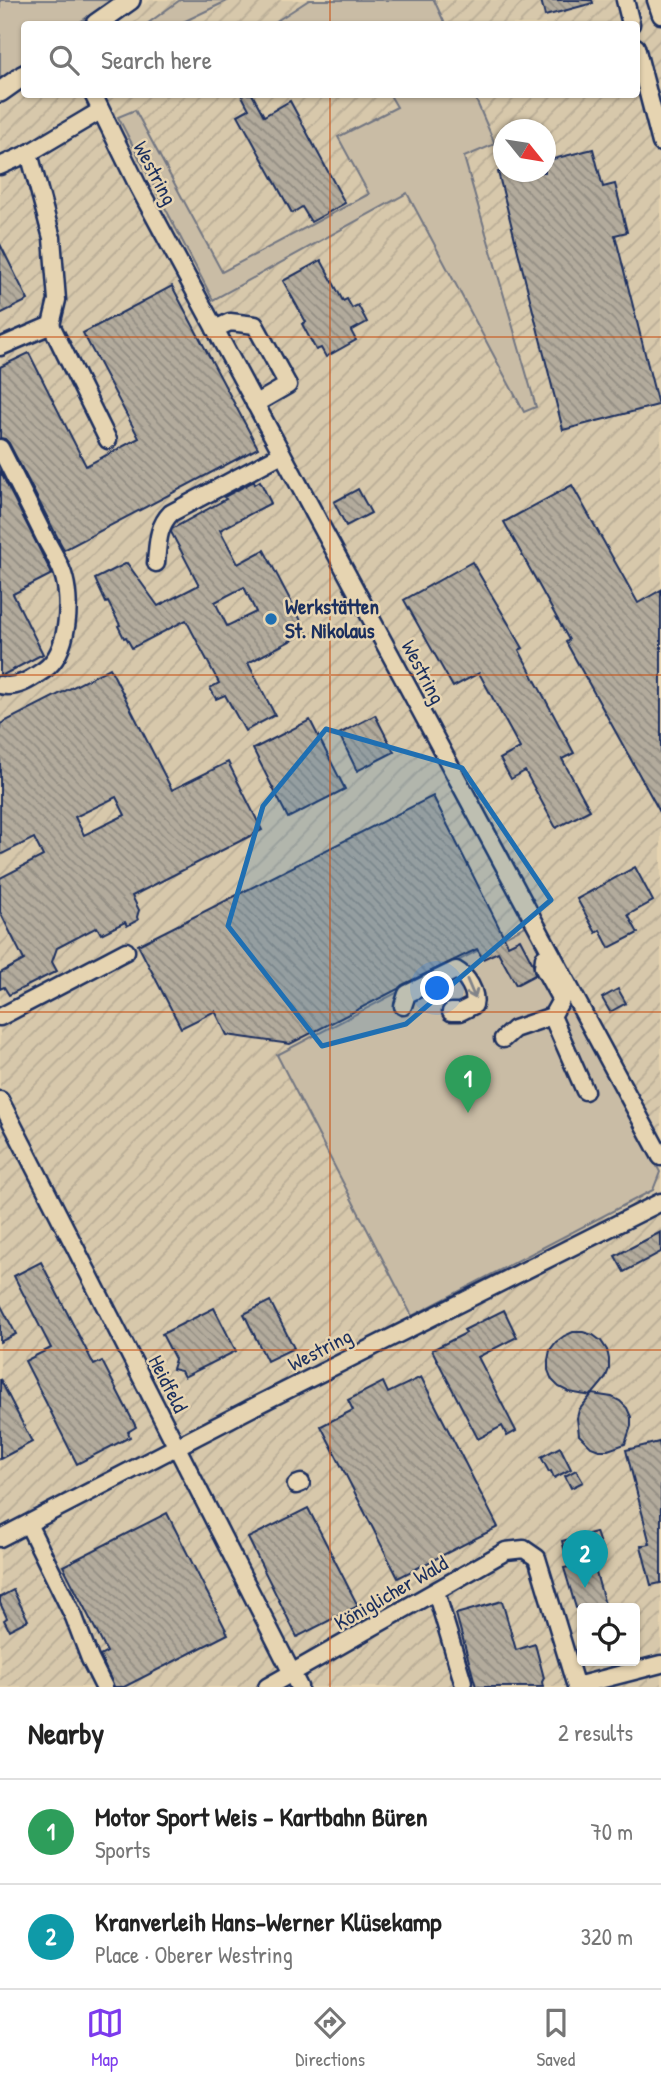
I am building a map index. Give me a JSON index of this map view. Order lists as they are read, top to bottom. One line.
{"streets":{"street":["Westring","Heidfeld","Königlicher Wald"]},"crossings":[["Westring","Heidfeld"],["Heidfeld","Königlicher Wald"]],"places":["Werkstätten St. Nikolaus"],"north":"bottom right","page":{"search":"Search here","pins":["1","2"],"heading":["Nearby","2 results"],"list":[{"mark":"1","name":"Motor Sport Weis - Kartbahn Büren","note":"Sports","value":"70 m"},{"mark":"2","name":"Kranverleih Hans-Werner Klüsekamp","note":"Place · Oberer Westring","value":"320 m"}],"nav":["Map","Directions","Saved"]}}
